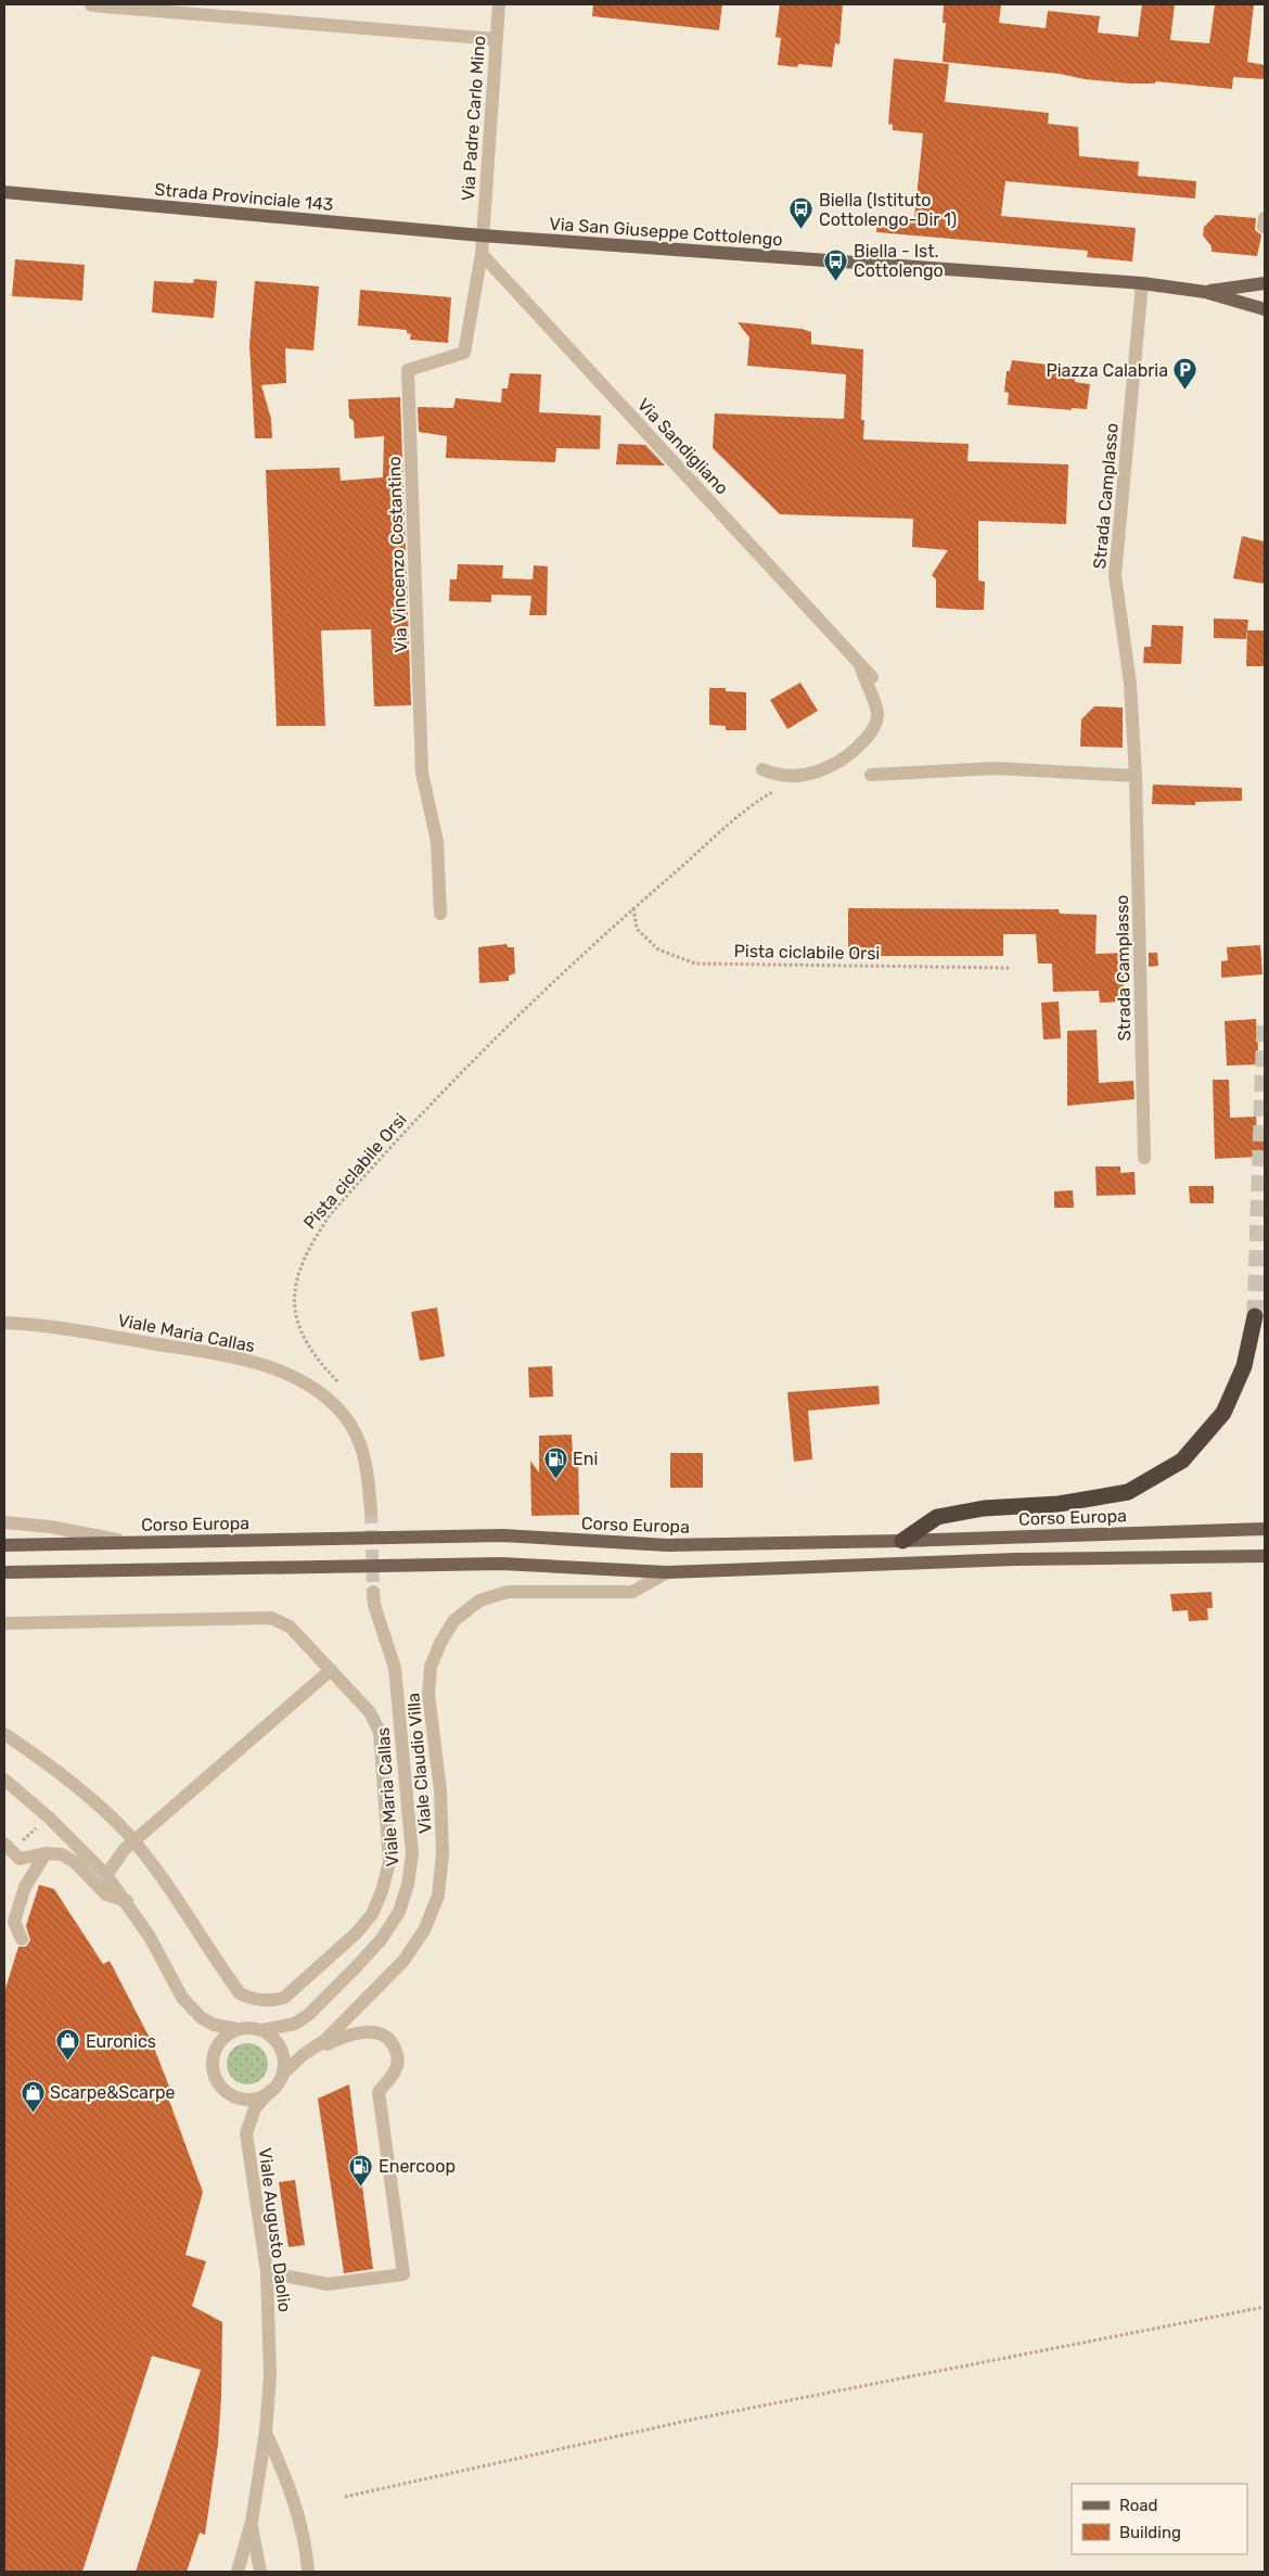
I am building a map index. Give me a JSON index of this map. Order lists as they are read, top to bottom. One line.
{"streets":{"main road":["Strada Provinciale 143","Via San Giuseppe Cottolengo","Corso Europa"],"street":["Via Padre Carlo Mino","Via Sandigliano","Strada Camplasso","Via Vincenzo Costantino","Viale Maria Callas","Viale Claudio Villa","Viale Augusto Daolio"],"path":["Pista ciclabile Orsi"]},"crossings":[["Via Padre Carlo Mino","Strada Provinciale 143"],["Via Padre Carlo Mino","Via San Giuseppe Cottolengo"],["Via Padre Carlo Mino","Via Vincenzo Costantino"],["Strada Provinciale 143","Via San Giuseppe Cottolengo"],["Strada Provinciale 143","Via Vincenzo Costantino"],["Via San Giuseppe Cottolengo","Strada Camplasso"],["Via San Giuseppe Cottolengo","Via Vincenzo Costantino"],["Via Sandigliano","Via Vincenzo Costantino"],["Viale Maria Callas","Viale Claudio Villa"],["Viale Maria Callas","Viale Augusto Daolio"],["Viale Claudio Villa","Viale Augusto Daolio"]],"places":{"bus stop":["Biella (Istituto Cottolengo-Dir 1)","Biella - Ist. Cottolengo"],"parking":["Piazza Calabria"],"fuel station":["Eni","Enercoop"],"shop":["Euronics","Scarpe&Scarpe"]},"legend":["Road","Building"]}
